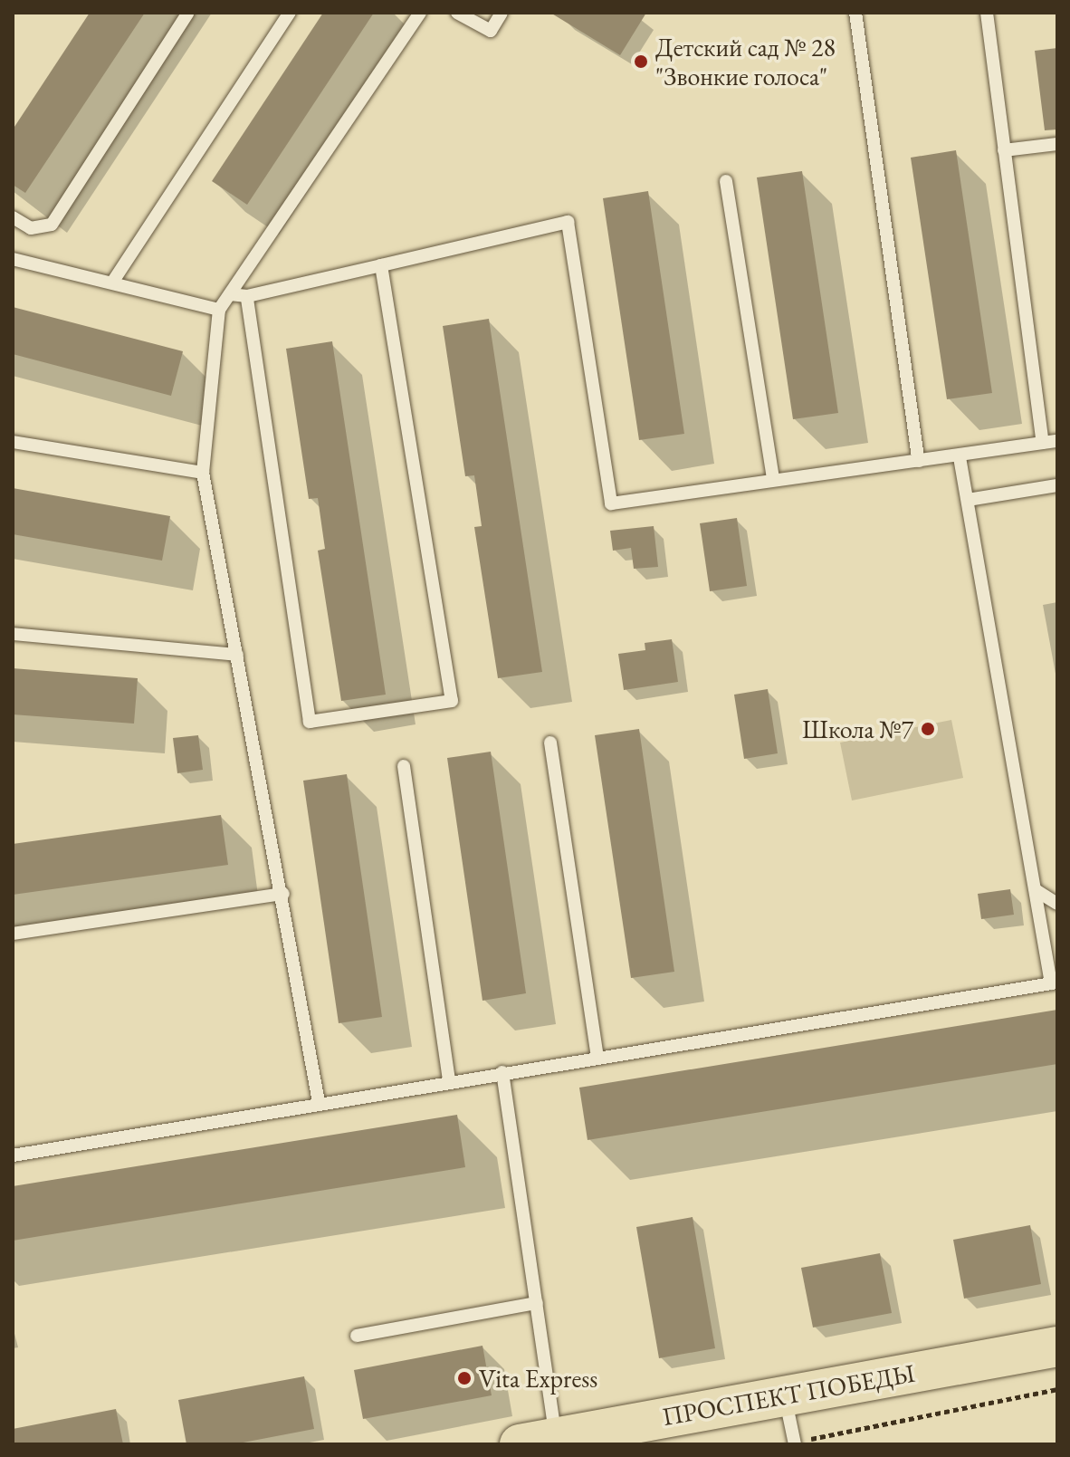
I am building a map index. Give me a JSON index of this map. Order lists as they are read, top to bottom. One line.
{"streets":{"main road":["ПРОСПЕКТ ПОБЕДЫ"]},"places":["Детский сад № 28 \"Звонкие голоса\"","Школа №7","Vita Express"]}
